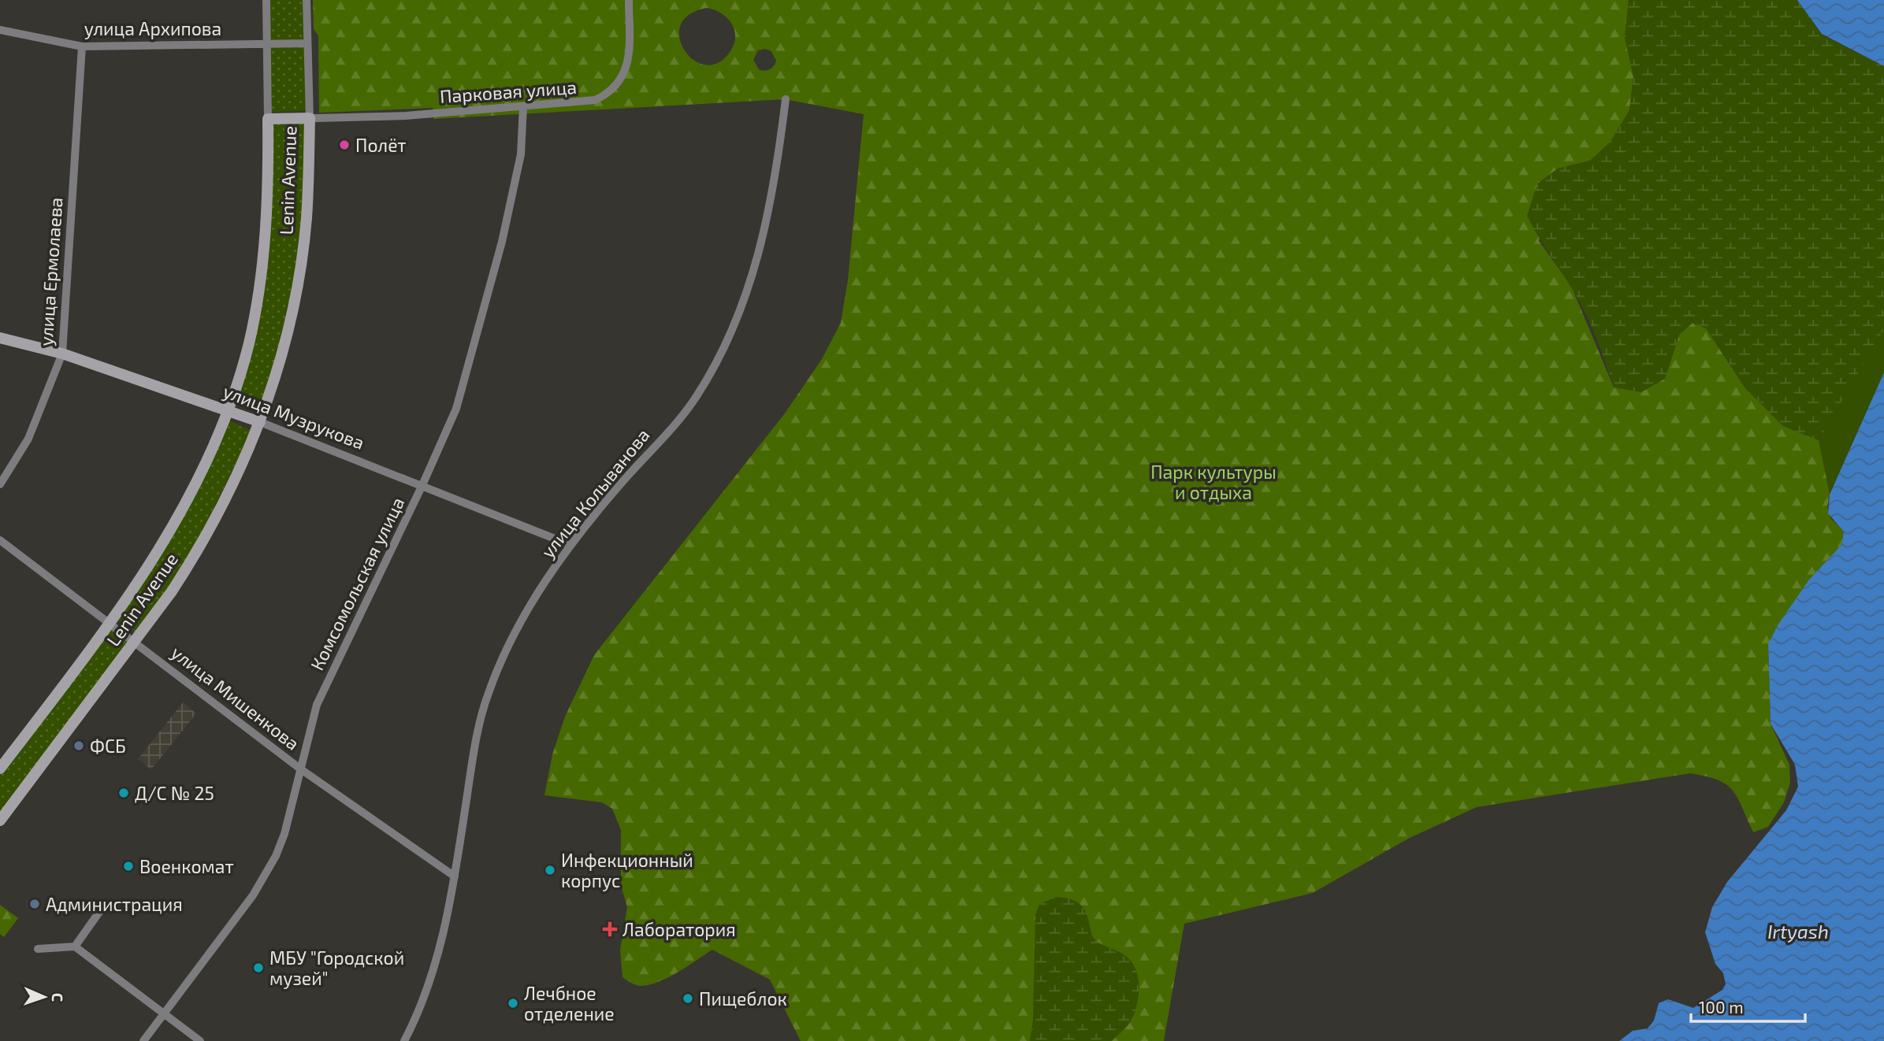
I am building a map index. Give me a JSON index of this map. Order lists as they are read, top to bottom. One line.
{"streets":{"street":["улица Архипова","Парковая улица","Lenin Avenue","улица Ермолаева","улица Музрукова","улица Колыванова","Комсомольская улица","улица Мишенкова"]},"crossings":[["улица Архипова","улица Ермолаева"],["Парковая улица","Lenin Avenue"],["Парковая улица","Комсомольская улица"],["Lenin Avenue","улица Музрукова"],["Lenin Avenue","улица Мишенкова"],["улица Ермолаева","улица Музрукова"],["улица Музрукова","улица Колыванова"],["улица Музрукова","Комсомольская улица"],["улица Колыванова","улица Мишенкова"],["Комсомольская улица","улица Мишенкова"]],"water":["Irtyash"],"parks":["Парк культуры и отдыха"],"places":{"other":["Полёт","ФСБ","Д/С № 25","Военкомат","Инфекционный корпус","Администрация","МБУ \"Городской музей\"","Пищеблок","Лечбное отделение"],"health":["Лаборатория"]},"scale_bar":"100 m","north":"right"}
